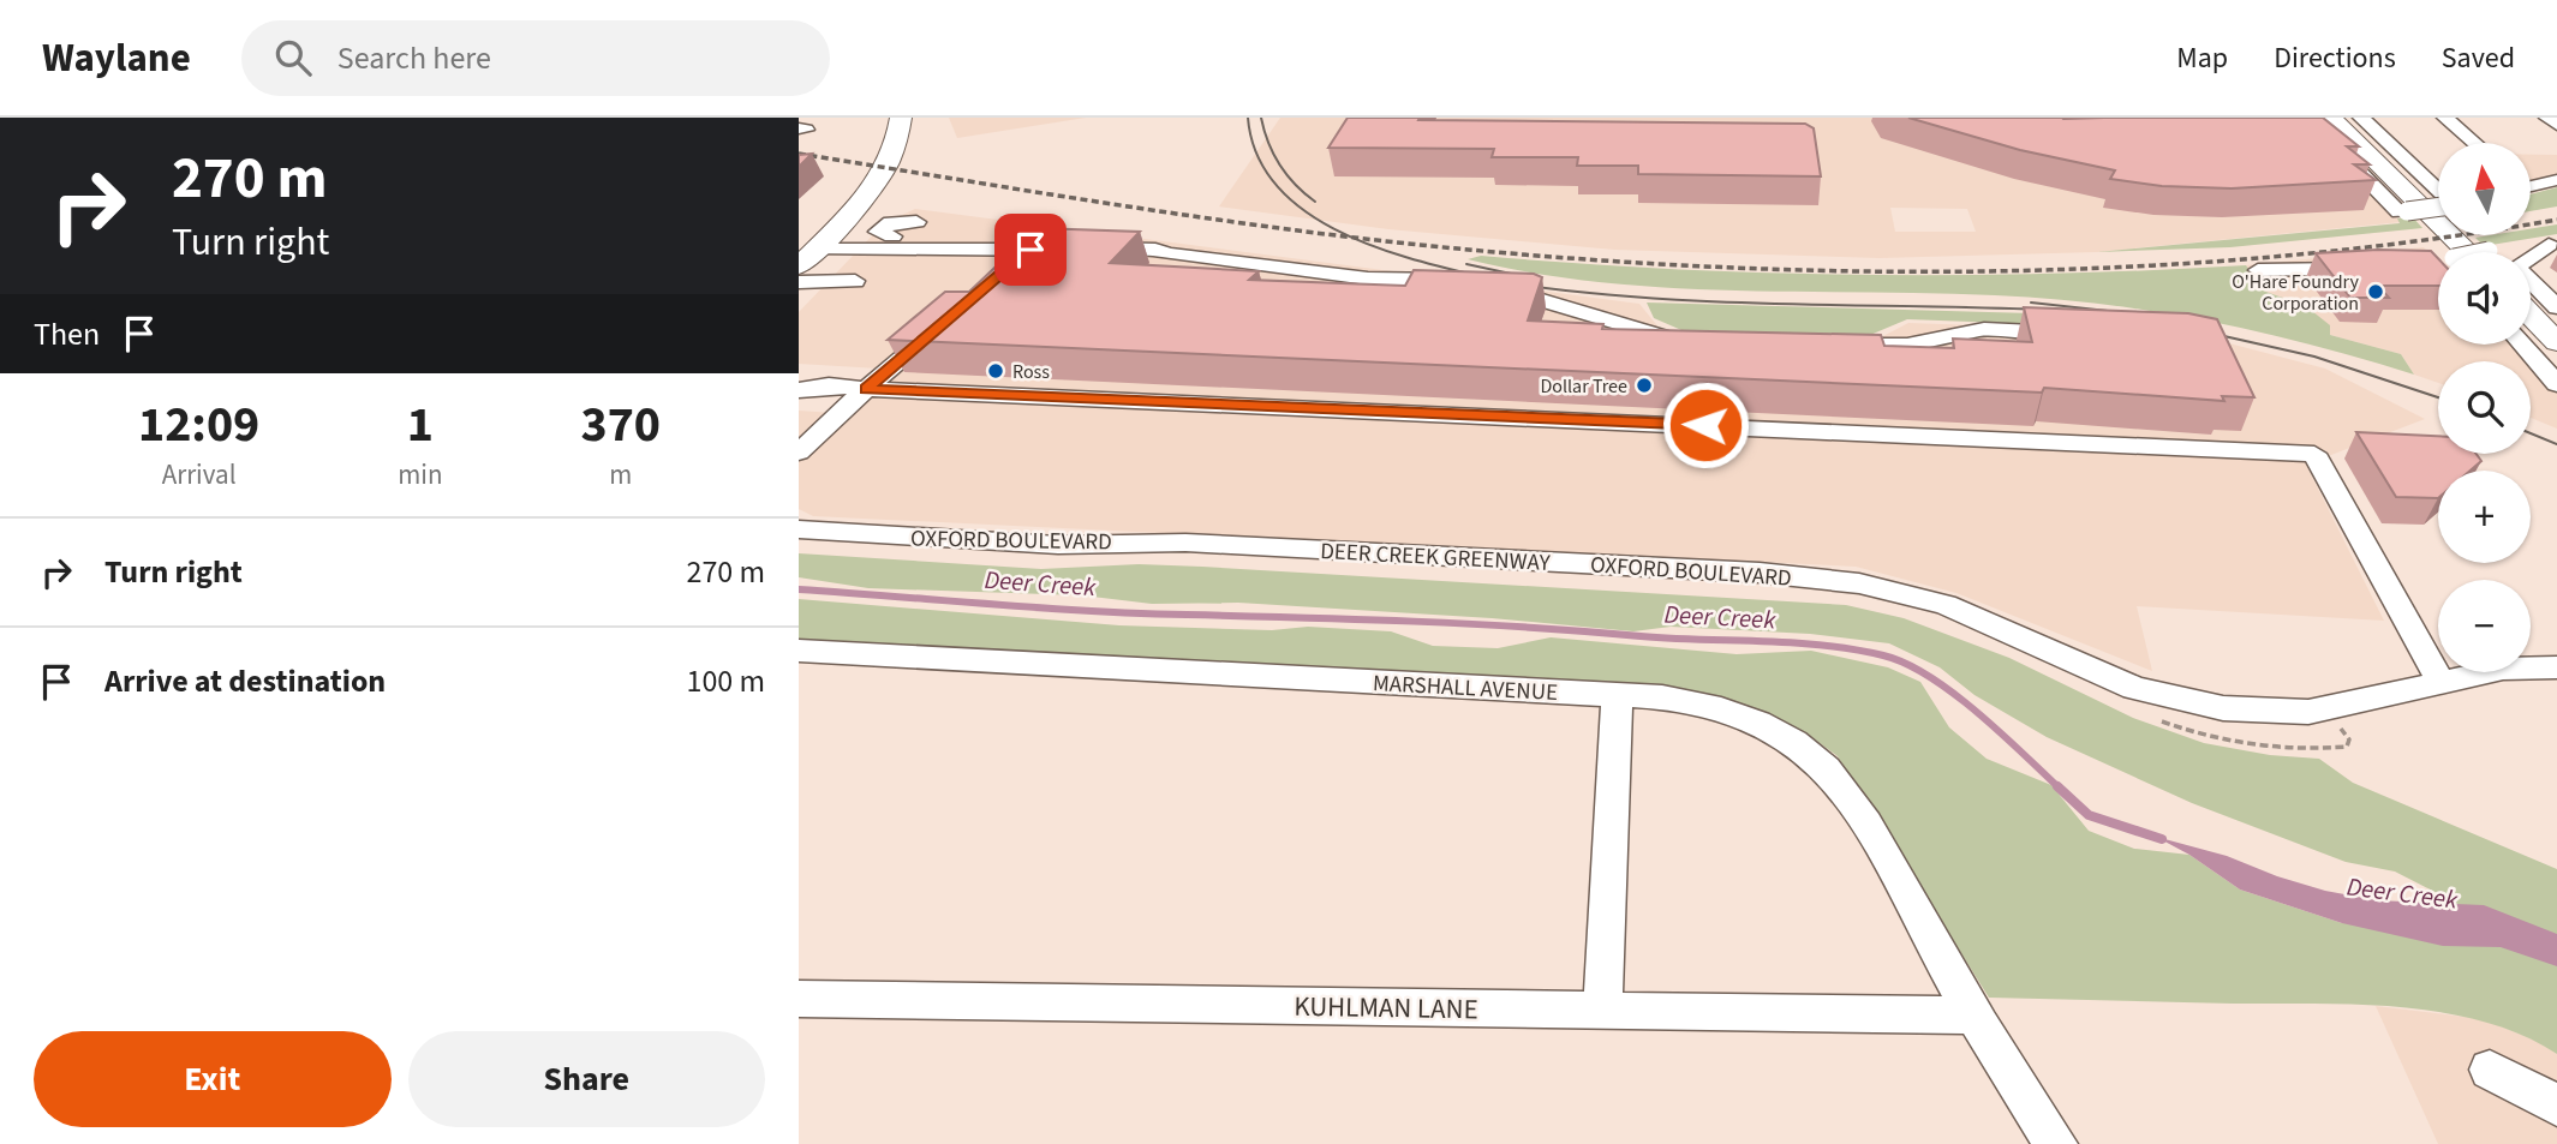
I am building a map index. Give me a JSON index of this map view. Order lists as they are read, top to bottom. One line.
{"streets":{"street":["OXFORD BOULEVARD","MARSHALL AVENUE","KUHLMAN LANE"]},"crossings":[["MARSHALL AVENUE","KUHLMAN LANE"]],"water":["Deer Creek"],"places":["O'Hare Foundry Corporation","Ross","Dollar Tree"],"north":"top","page":{"header":"Waylane","search":"Search here","nav":["Map","Directions","Saved"],"turn":["270 m","Turn right"],"map_buttons":["+","−"],"then":"Then","eta":["12:09","Arrival","1","min","370","m"],"list":[{"name":"Turn right","value":"270 m"},{"name":"Arrive at destination","value":"100 m"}],"buttons":["Exit","Share"]}}
